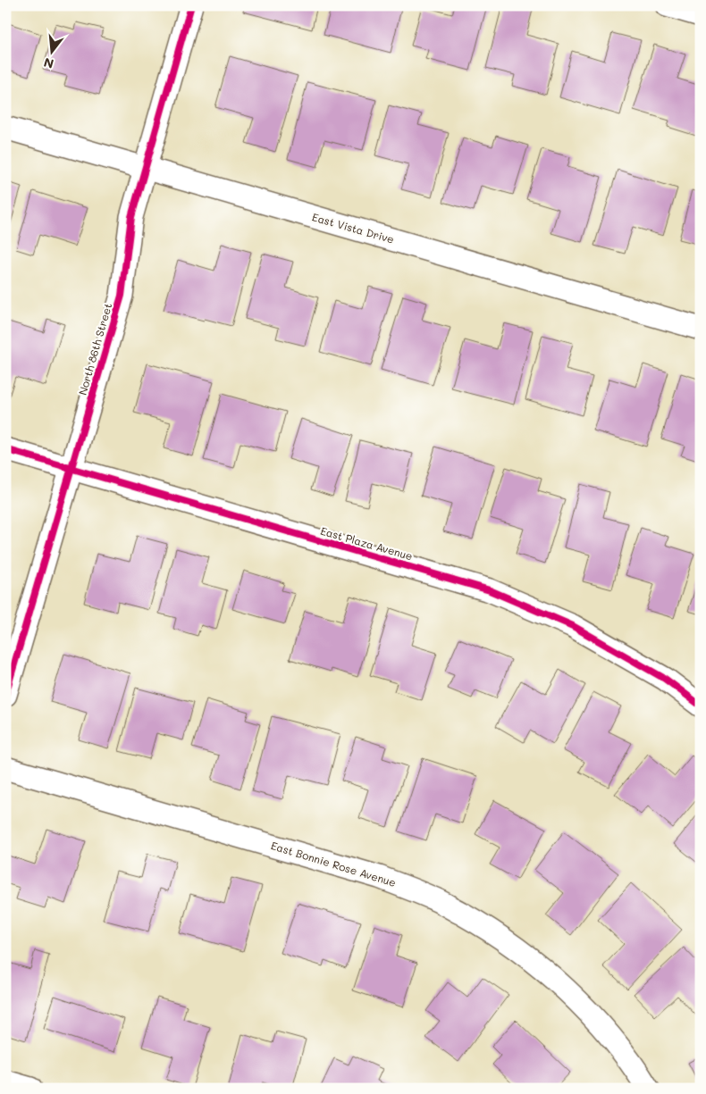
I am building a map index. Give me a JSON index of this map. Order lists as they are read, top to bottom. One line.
{"streets":{"street":["East Vista Drive","North 86th Street","East Plaza Avenue","East Bonnie Rose Avenue"]},"crossings":[["East Vista Drive","North 86th Street"],["North 86th Street","East Plaza Avenue"]],"north":"bottom"}
